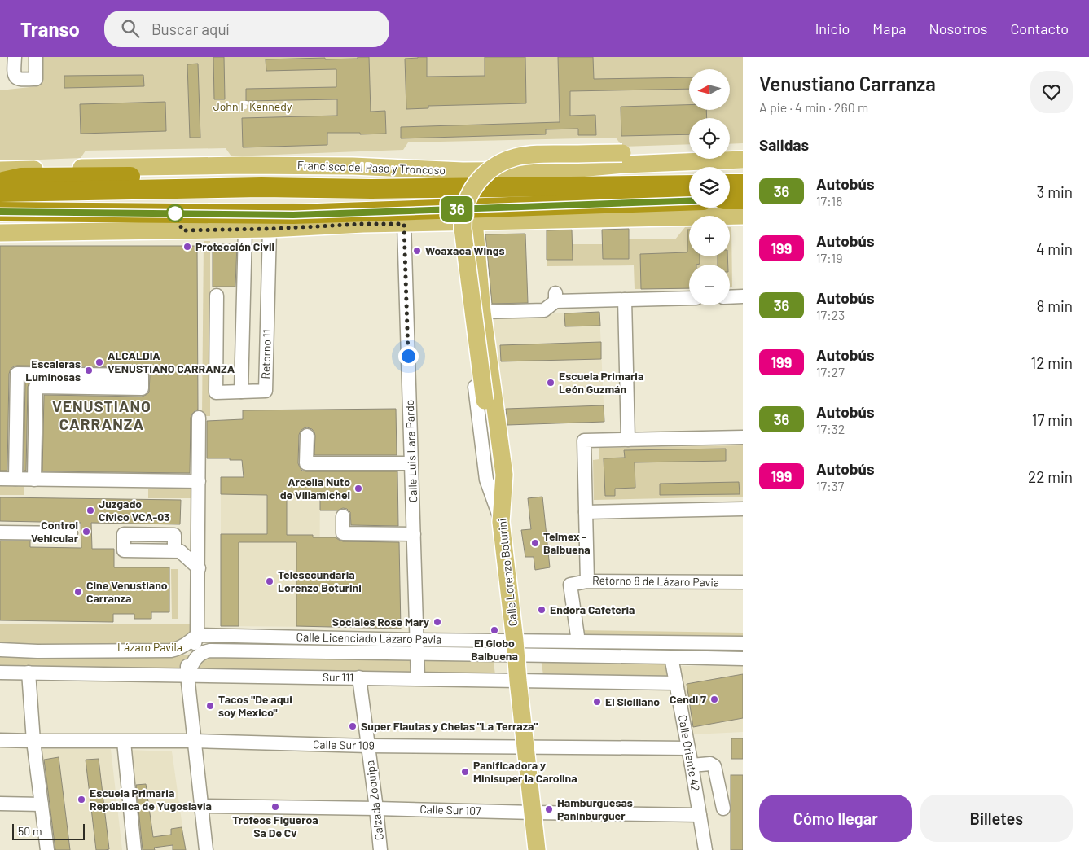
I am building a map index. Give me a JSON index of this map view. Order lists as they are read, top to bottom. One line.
{"streets":{"highway":["Francisco del Paso y Troncoso"],"main road":["Calle Lorenzo Boturini"],"street":["Retorno 11","Calle Luis Lara Pardo","Retorno 8 de Lázaro Pavia","Calle Licenciado Lázaro Pavia","Sur 111","Calle Sur 109","Calle Oriente 42","Calzada Zoquipa","Calle Sur 107"]},"crossings":[["Calle Luis Lara Pardo","Calle Licenciado Lázaro Pavia"],["Calle Luis Lara Pardo","Sur 111"],["Calle Lorenzo Boturini","Calle Licenciado Lázaro Pavia"],["Calle Lorenzo Boturini","Sur 111"],["Calle Lorenzo Boturini","Calle Sur 109"],["Calle Lorenzo Boturini","Calle Sur 107"],["Calle Licenciado Lázaro Pavia","Sur 111"],["Calle Licenciado Lázaro Pavia","Calle Oriente 42"],["Sur 111","Calle Oriente 42"],["Sur 111","Calzada Zoquipa"],["Calle Sur 109","Calle Oriente 42"],["Calle Sur 109","Calzada Zoquipa"],["Calle Oriente 42","Calle Sur 107"],["Calzada Zoquipa","Calle Sur 107"]],"districts":["VENUSTIANO CARRANZA"],"parks":["John F Kennedy","Lázaro Pavila"],"places":["Protección Civil","Woaxaca Wings","ALCALDIA VENUSTIANO CARRANZA","Escaleras Luminosas","Escuela Primaria León Guzmán","Arcelia Nuto de Villamichel","Juzgado Cívico VCA-03","Control Vehicular","Telmex - Balbuena","Telesecundaria Lorenzo Boturini","Cine Venustiano Carranza","Endora Cafeteria","Sociales Rose Mary","El Globo Balbuena","Cendi 7","El Siciliano","Tacos \"De aqui soy Mexico\"","Super Flautas y Chelas \"La Terraza\"","Panificadora y Minisuper la Carolina","Escuela Primaria República de Yugoslavia","Trofeos Figueroa Sa De Cv","Hamburguesas Paninburguer"],"lines":["bus line 36"],"scale_bar":"50 m","north":"left","page":{"header":"Transo","search":"Buscar aquí","nav":["Inicio","Mapa","Nosotros","Contacto"],"on_map":"36","heading":[["Venustiano Carranza","A pie · 4 min · 260 m"],"Salidas"],"map_buttons":["+","−"],"list":[{"mark":"36","name":"Autobús","note":"17:18","value":"3 min"},{"mark":"199","name":"Autobús","note":"17:19","value":"4 min"},{"mark":"36","name":"Autobús","note":"17:23","value":"8 min"},{"mark":"199","name":"Autobús","note":"17:27","value":"12 min"},{"mark":"36","name":"Autobús","note":"17:32","value":"17 min"},{"mark":"199","name":"Autobús","note":"17:37","value":"22 min"}],"buttons":["Cómo llegar","Billetes"],"scale":"50 m"}}
